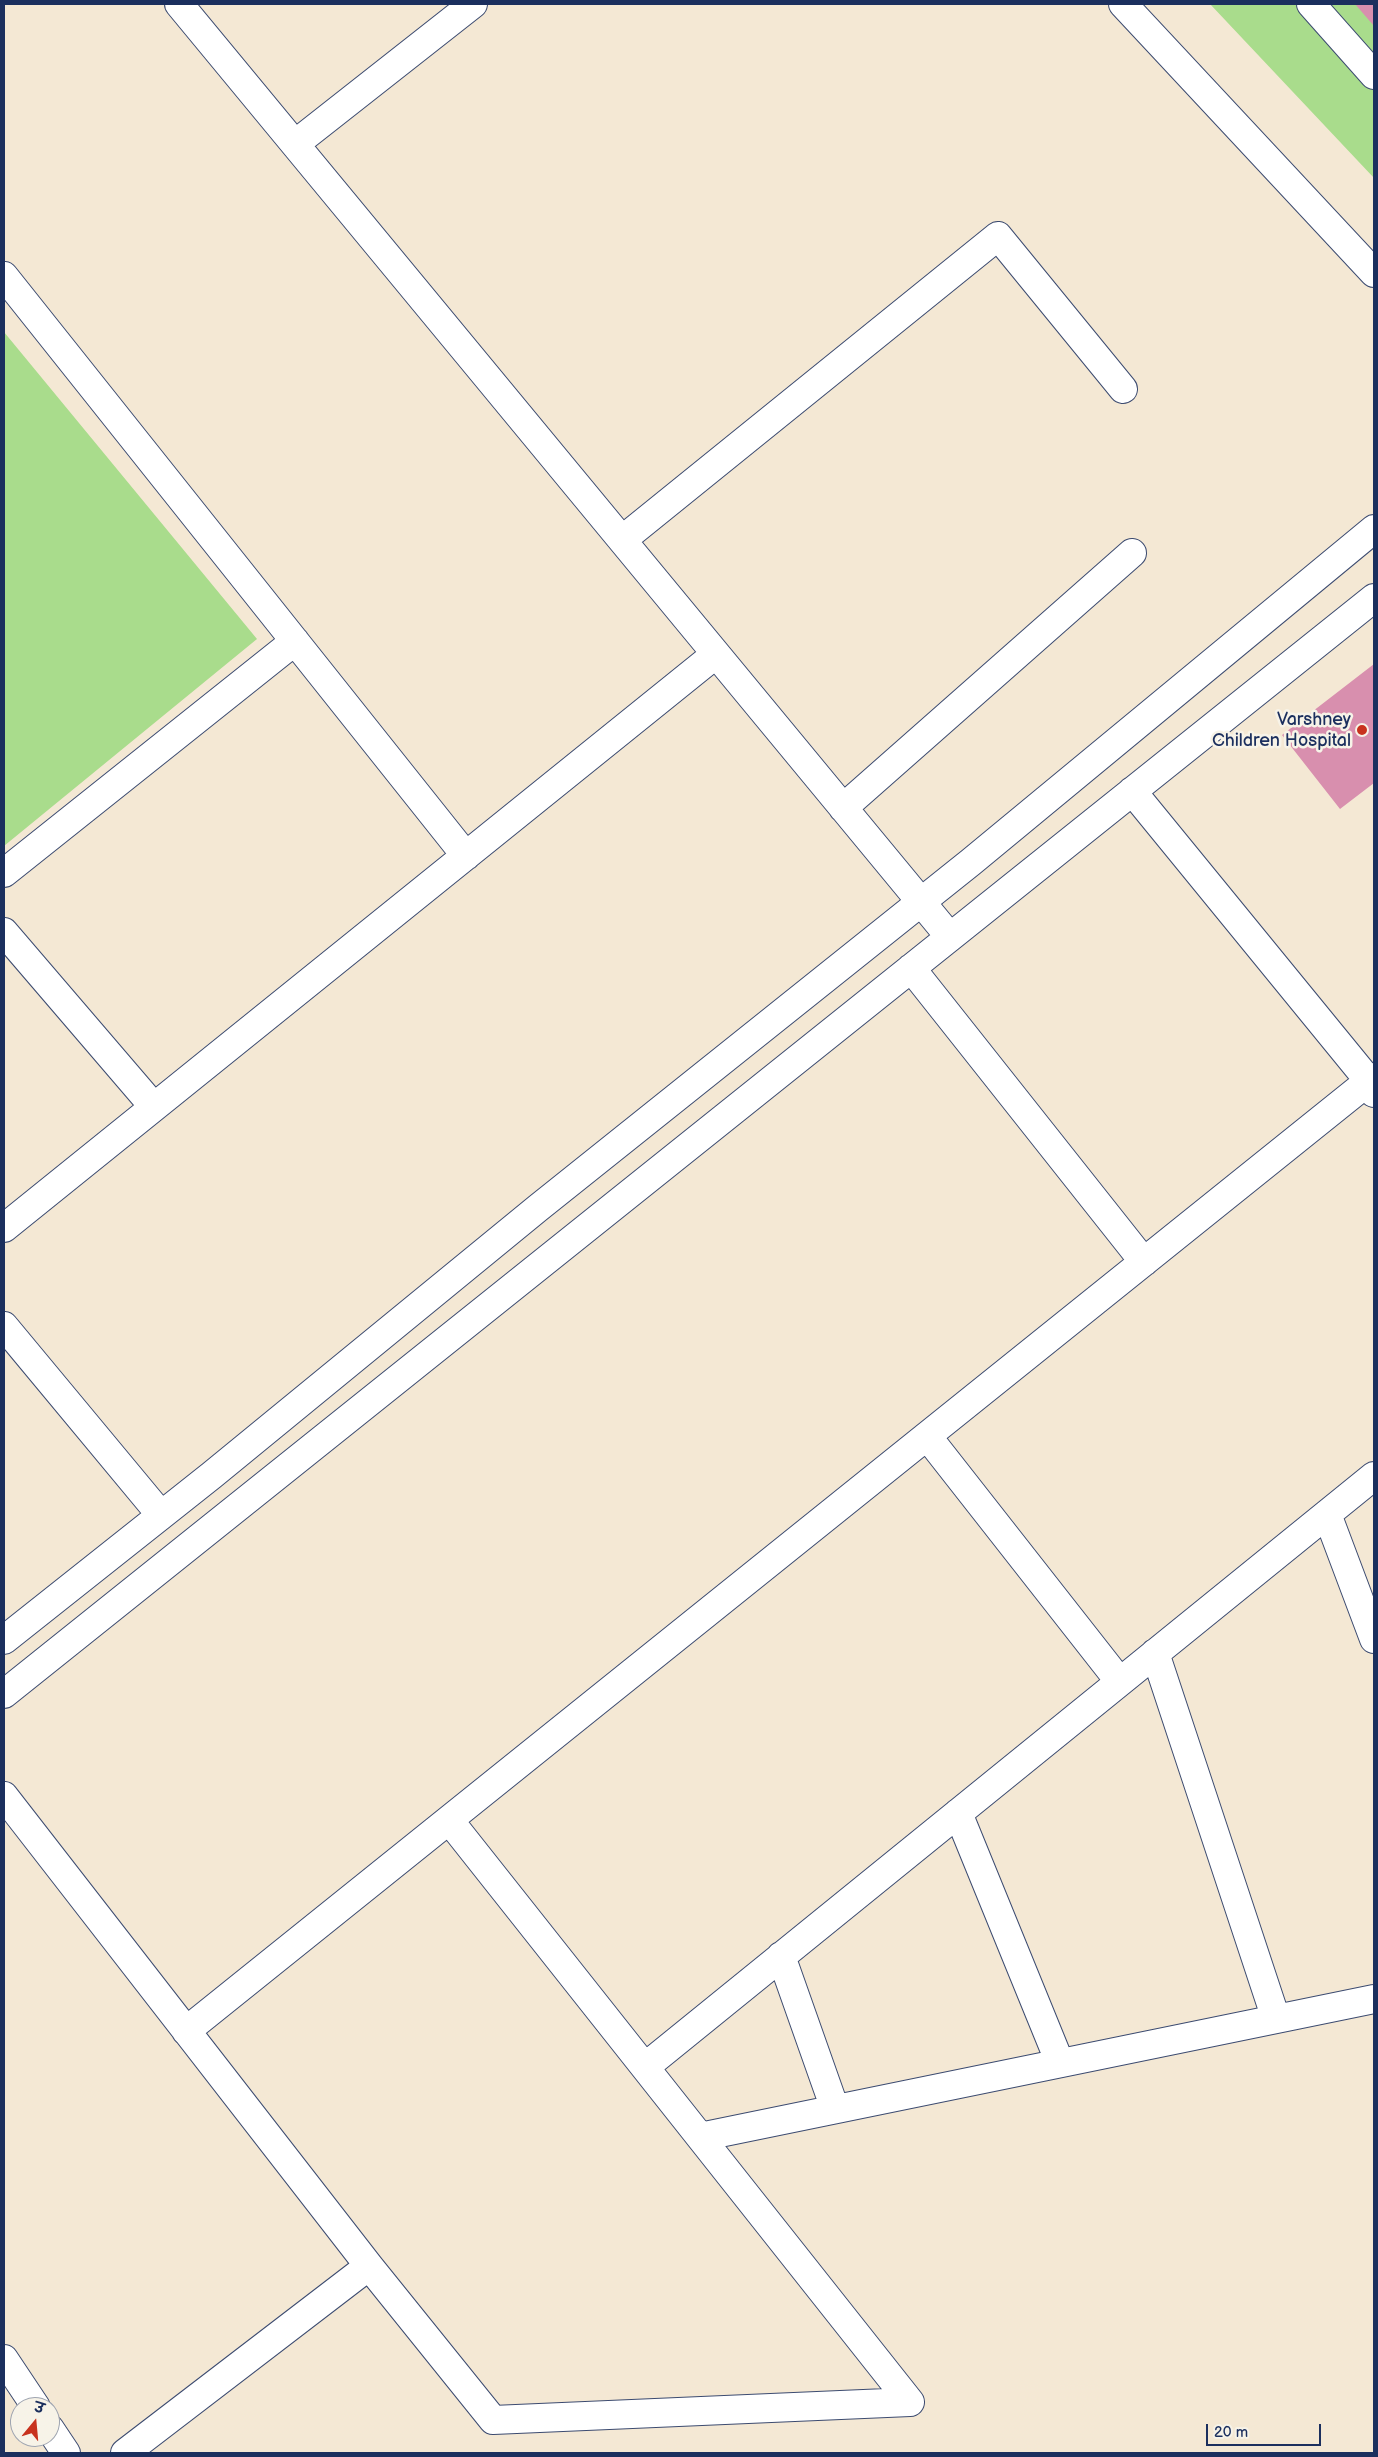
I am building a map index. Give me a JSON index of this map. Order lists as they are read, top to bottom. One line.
{"places":["Varshney Children Hospital"],"scale_bar":"20 m","north":"top"}
